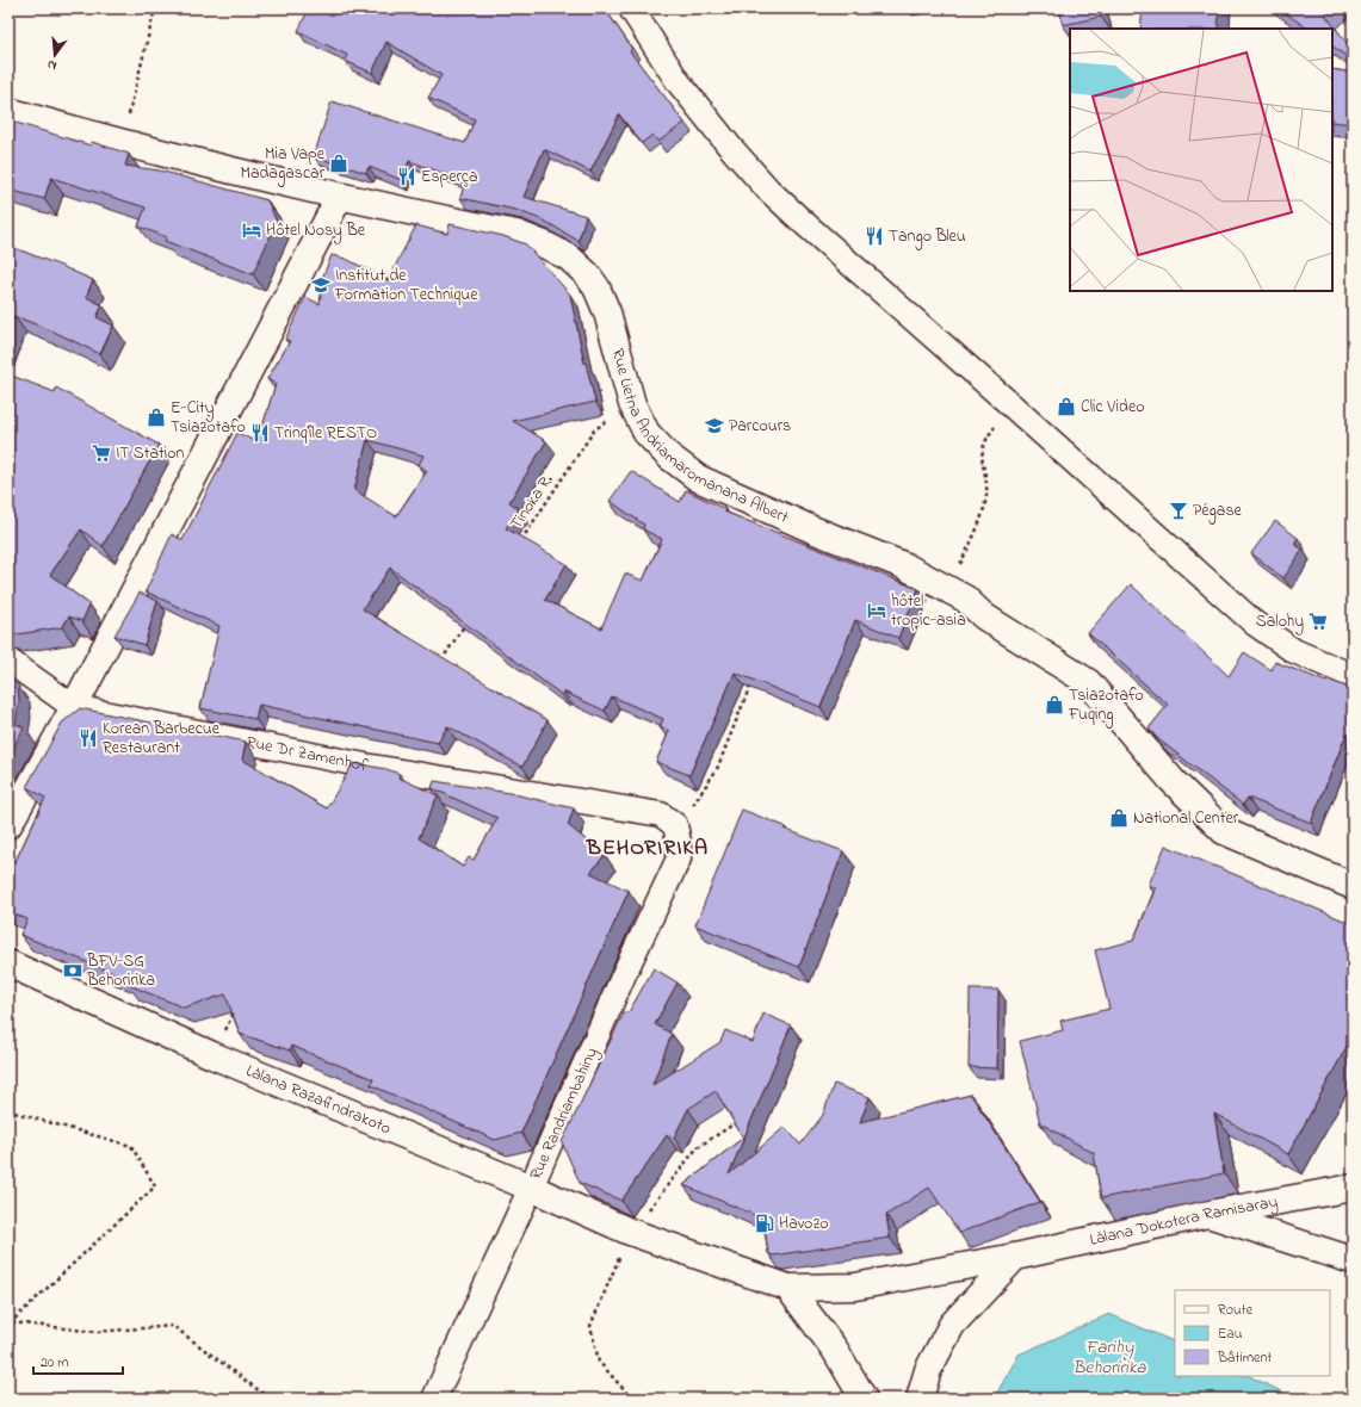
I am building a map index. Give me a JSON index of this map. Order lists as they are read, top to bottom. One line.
{"streets":{"street":["Rue Lietna Andriamaromanana Albert","Rue Dr Zamenhof","Làlana Razafindrakoto","Rue Randriambahiny","Làlana Dokotera Ramisaray"],"path":["Tinoka R."]},"crossings":[["Rue Lietna Andriamaromanana Albert","Tinoka R."],["Rue Dr Zamenhof","Rue Randriambahiny"],["Làlana Razafindrakoto","Rue Randriambahiny"],["Làlana Razafindrakoto","Làlana Dokotera Ramisaray"]],"districts":["BEHORIRIKA"],"water":["Farihy Behoririka"],"places":{"shop":["Mia Vape Madagascar","Clic Video","E-City Tsiazotafo","Tsiazotafo Fuqing","National Center"],"restaurant":["Esperça","Tango Bleu","Trinq'île RESTO","Korean Barbecue Restaurant"],"hotel":["Hôtel Nosy Be","hôtel tropic-asia"],"school or university":["Institut de Formation Technique","Parcours"],"supermarket":["IT Station","Salohy"],"bar":["Pégase"],"bank":["BFV-SG Behoririka"],"fuel station":["Havozo"]},"legend":["Route","Eau","Bâtiment"],"scale_bar":"20 m","north":"bottom"}
